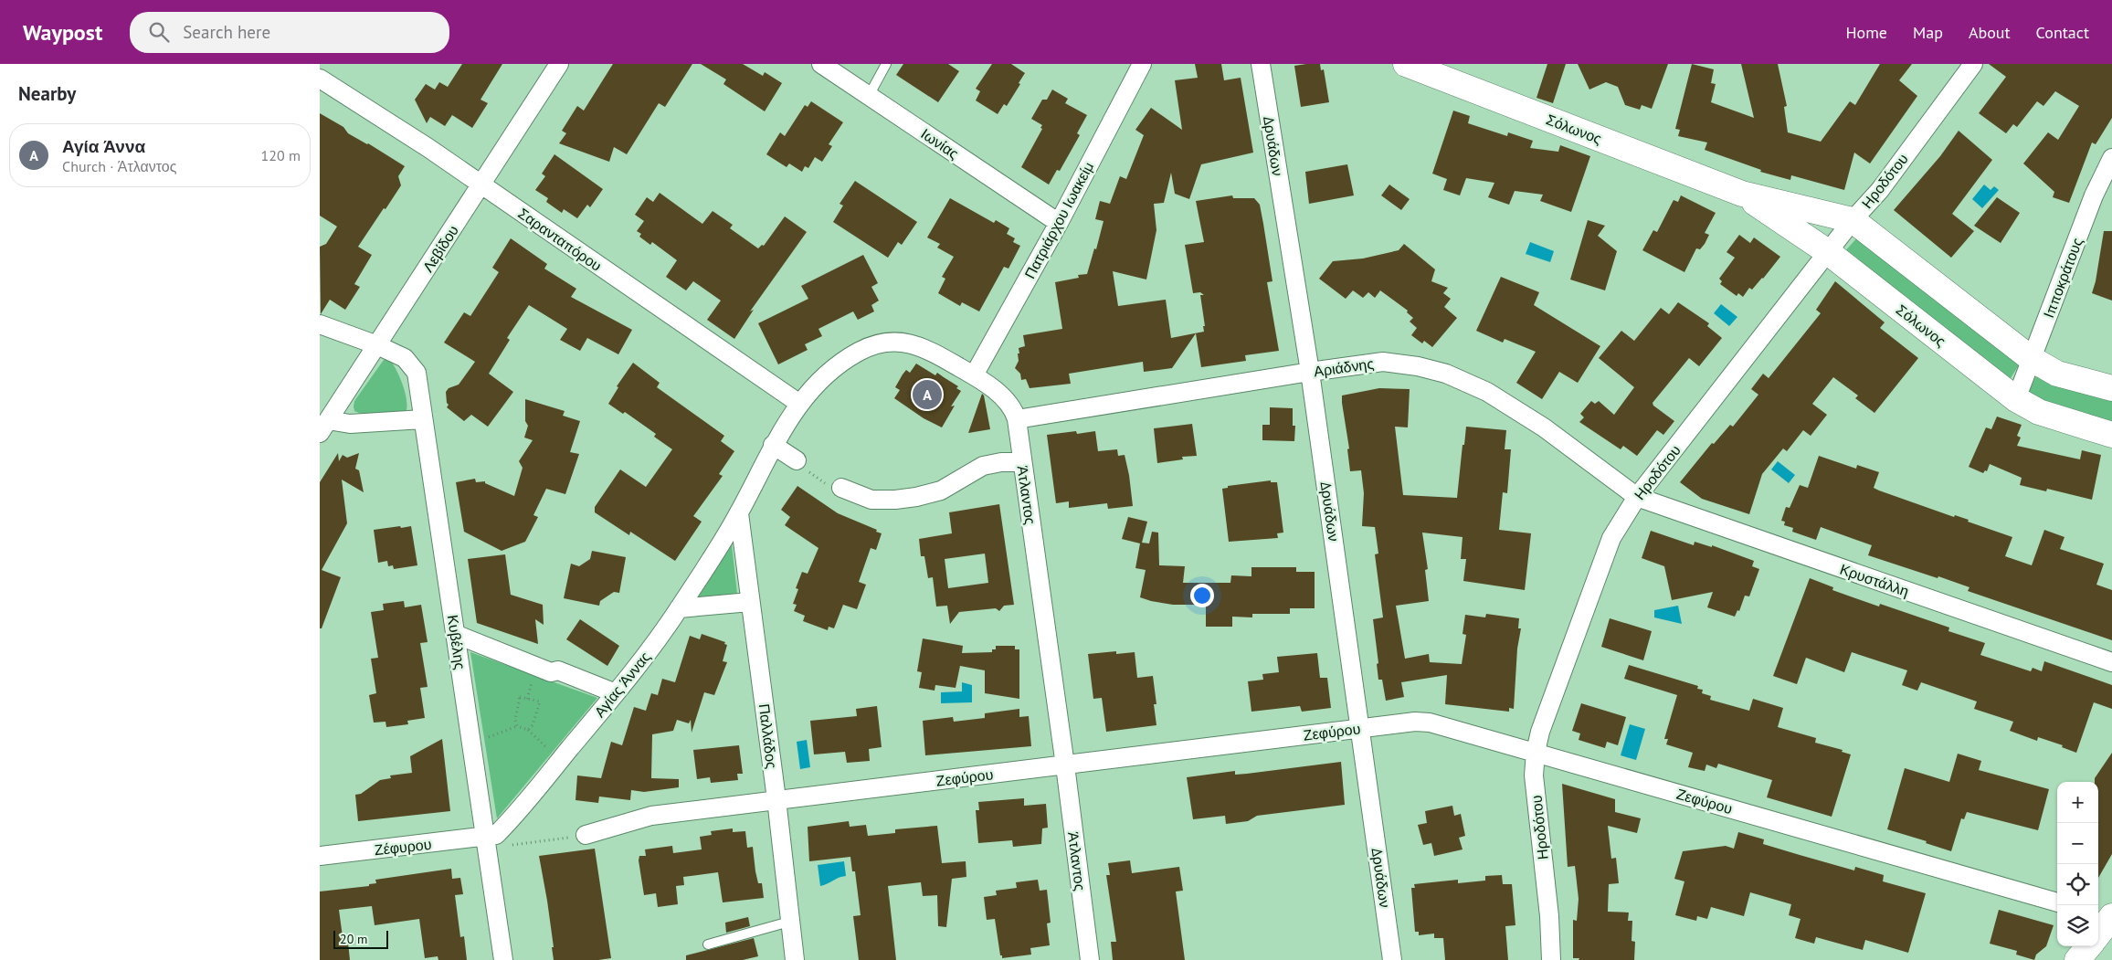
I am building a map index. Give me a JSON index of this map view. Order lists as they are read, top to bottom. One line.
{"streets":{"street":["Σόλωνος","Ιωνίας","Δρυάδων","Ηροδότου","Πατριάρχου Ιωακείμ","Σαρανταπόρου","Λεβίδου","Ιπποκράτους","Αριάδνης","Άτλαντος","Κρυστάλλη","Κυβέλης","Αγίας Άννας","Ζεφύρου","Παλλάδος","Ζέφυρου"]},"crossings":[["Σόλωνος","Ηροδότου"],["Σόλωνος","Ιπποκράτους"],["Ιωνίας","Πατριάρχου Ιωακείμ"],["Δρυάδων","Αριάδνης"],["Δρυάδων","Ζεφύρου"],["Ηροδότου","Αριάδνης"],["Ηροδότου","Κρυστάλλη"],["Ηροδότου","Ζεφύρου"],["Πατριάρχου Ιωακείμ","Άτλαντος"],["Σαρανταπόρου","Λεβίδου"],["Σαρανταπόρου","Άτλαντος"],["Λεβίδου","Κυβέλης"],["Αριάδνης","Άτλαντος"],["Αριάδνης","Κρυστάλλη"],["Άτλαντος","Αγίας Άννας"],["Άτλαντος","Ζεφύρου"],["Άτλαντος","Παλλάδος"],["Κυβέλης","Αγίας Άννας"],["Κυβέλης","Ζέφυρου"],["Αγίας Άννας","Παλλάδος"],["Αγίας Άννας","Ζέφυρου"],["Ζεφύρου","Παλλάδος"]],"scale_bar":"20 m","page":{"header":"Waypost","search":"Search here","nav":["Home","Map","About","Contact"],"heading":"Nearby","list":[{"mark":"A","name":"Αγία Άννα","note":"Church · Άτλαντος","value":"120 m"}],"pins":"A","map_buttons":["+","−"],"scale":"20 m"}}
